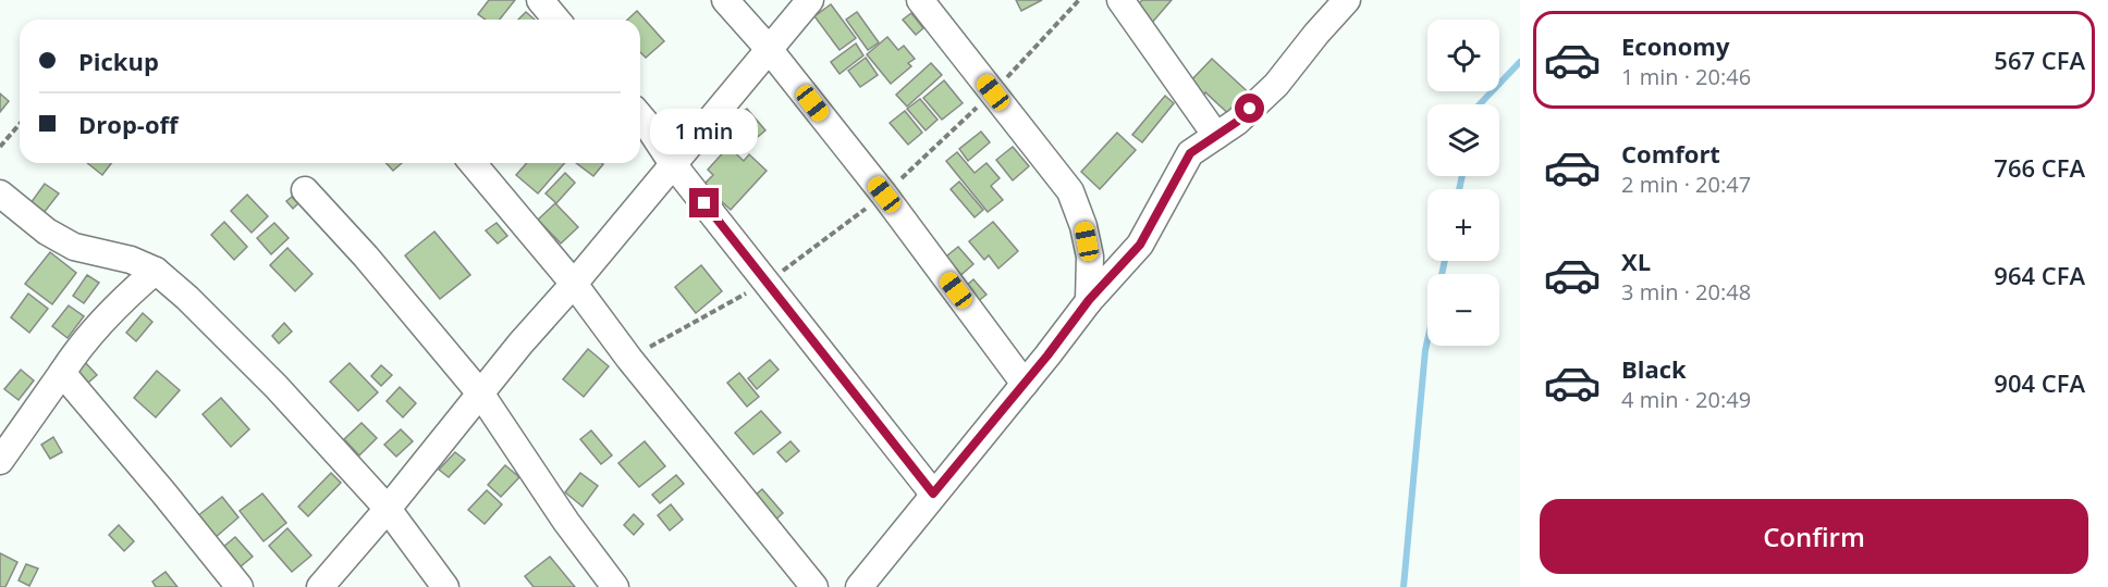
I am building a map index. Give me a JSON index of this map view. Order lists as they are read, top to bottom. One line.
{"page":{"list":[{"name":"Economy","note":"1 min · 20:46","value":"567 CFA"},{"name":"Comfort","note":"2 min · 20:47","value":"766 CFA"},{"name":"XL","note":"3 min · 20:48","value":"964 CFA"},{"name":"Black","note":"4 min · 20:49","value":"904 CFA"}],"map_buttons":["+","−"],"banner":["Pickup","Drop-off"],"bubble":"1 min","buttons":"Confirm"}}
